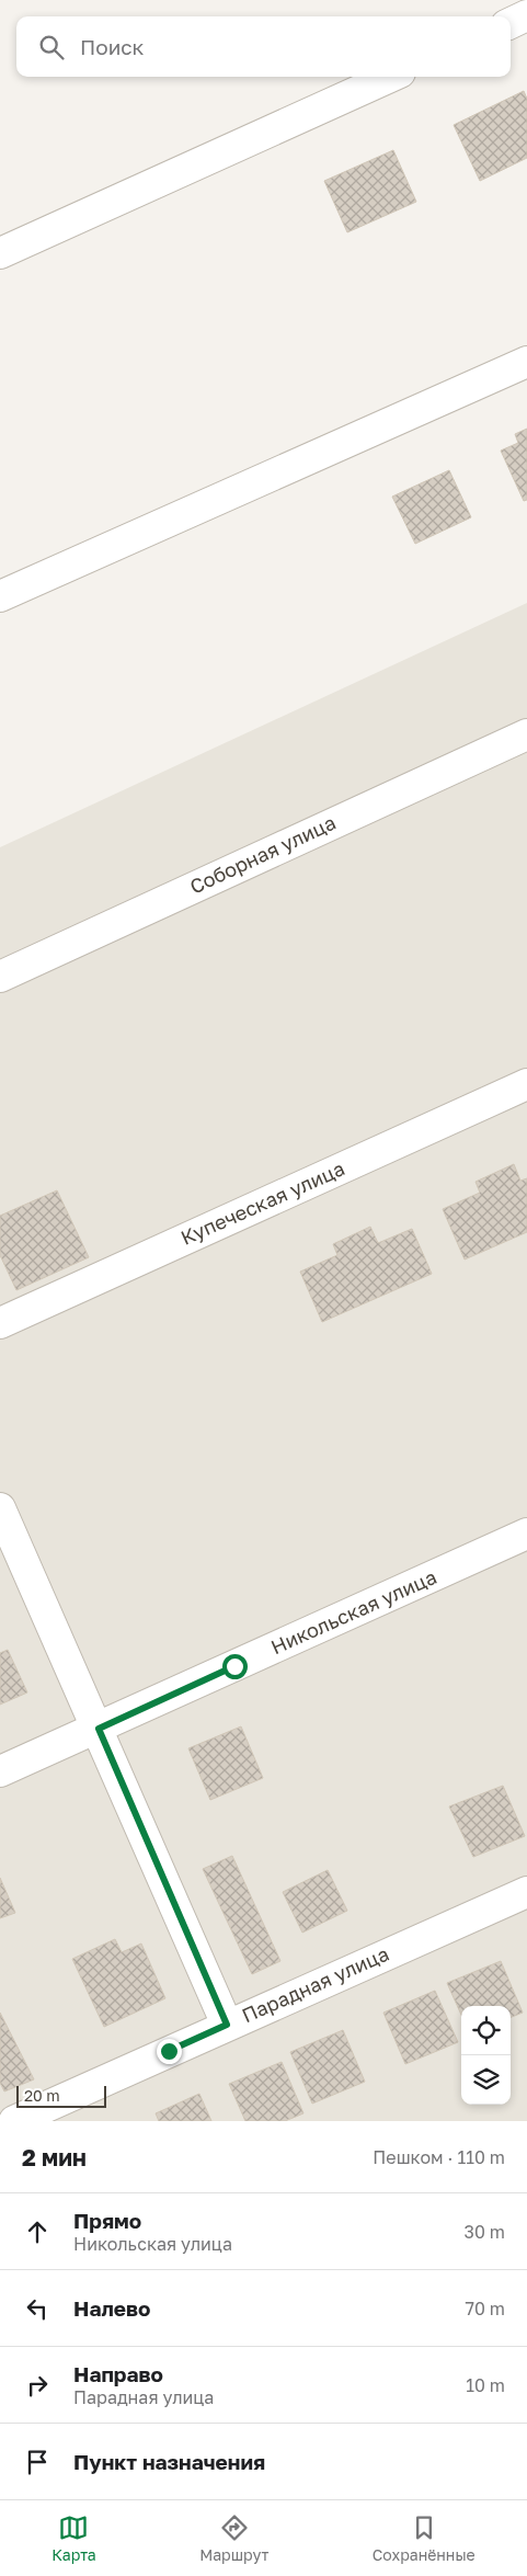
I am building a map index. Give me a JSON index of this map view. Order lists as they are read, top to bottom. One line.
{"streets":{"street":["Соборная улица","Купеческая улица","Никольская улица","Парадная улица"]},"scale_bar":"20 m","page":{"search":"Поиск","scale":"20 m","heading":["2 мин","Пешком · 110 m"],"list":[["Прямо","Никольская улица","30 m"],["Налево","70 m"],["Направо","Парадная улица","10 m"],"Пункт назначения"],"nav":["Карта","Маршрут","Сохранённые"]}}
